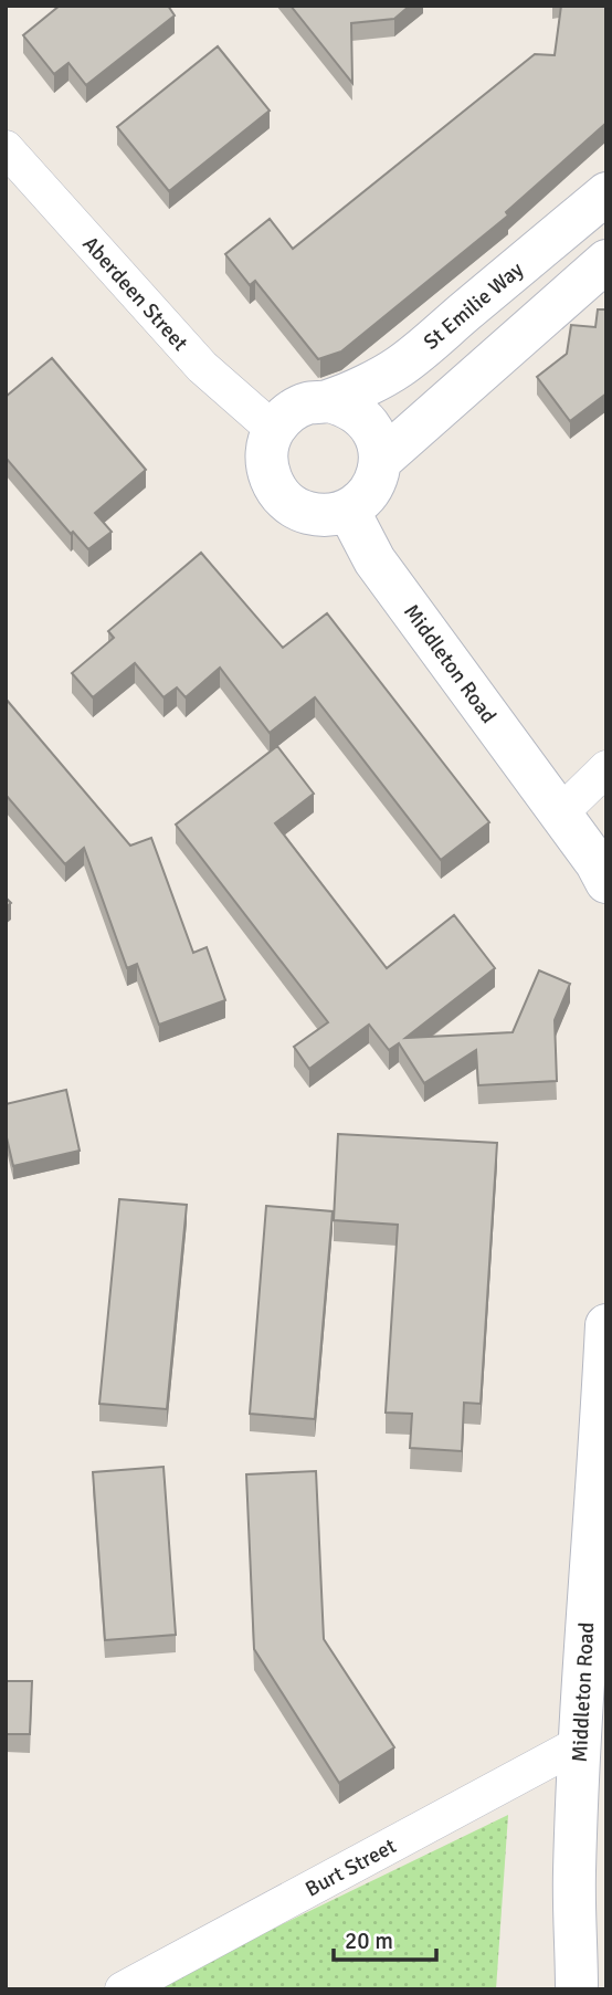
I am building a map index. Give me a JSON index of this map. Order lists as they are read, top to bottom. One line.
{"streets":{"main road":["St Emilie Way","Middleton Road"],"street":["Aberdeen Street","Burt Street"]},"crossings":[["Aberdeen Street","St Emilie Way"],["Aberdeen Street","Middleton Road"],["St Emilie Way","Middleton Road"],["Middleton Road","Burt Street"]],"scale_bar":"20 m"}
